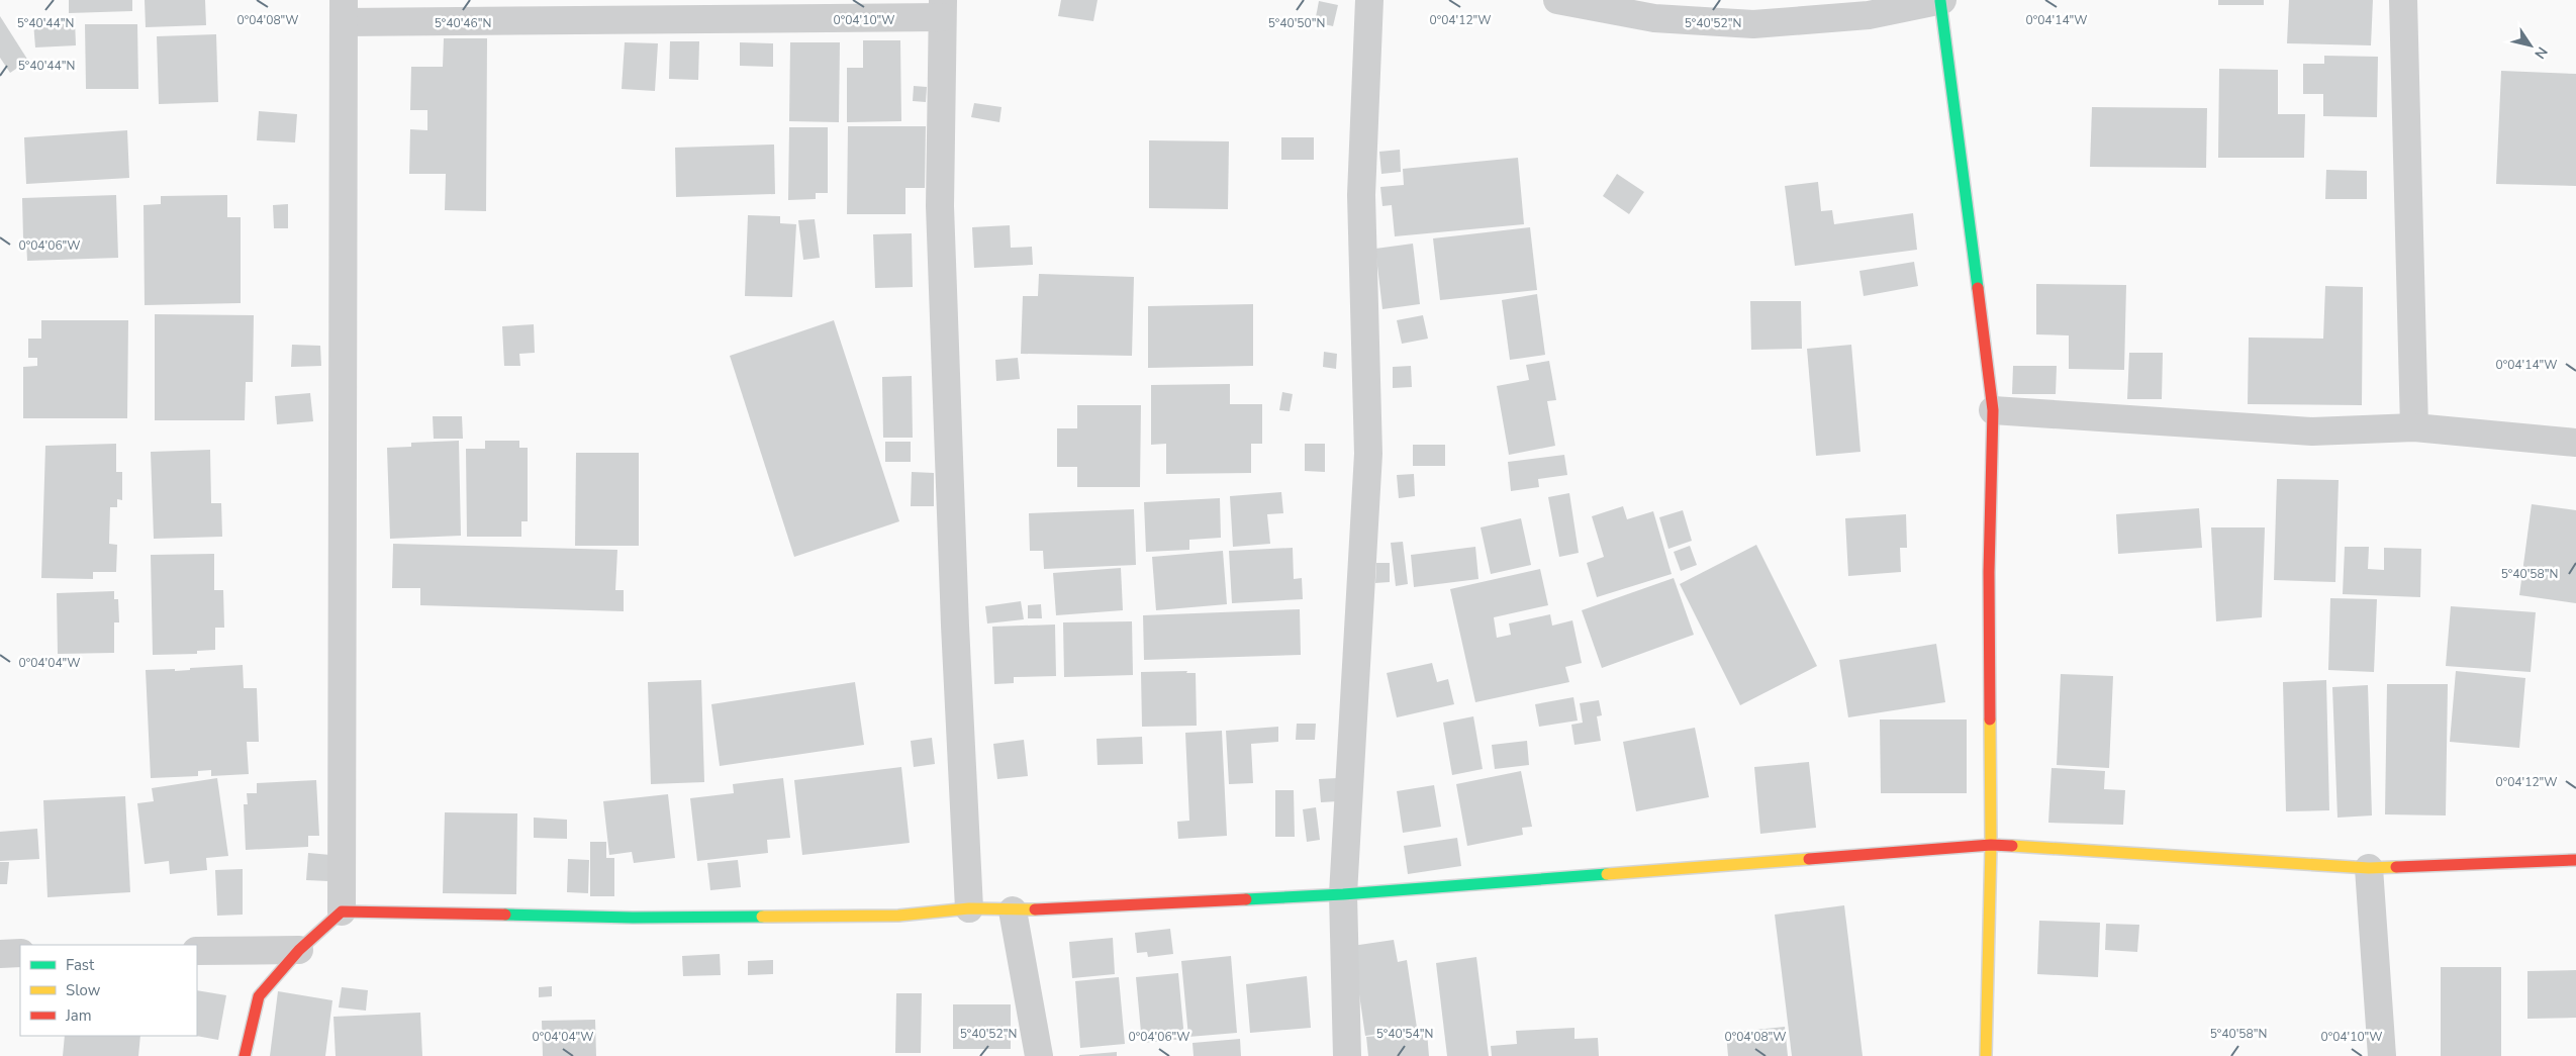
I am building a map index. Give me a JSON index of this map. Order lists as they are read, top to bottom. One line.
{"legend":["Fast","Slow","Jam"],"north":"bottom right","coordinates":["0°04'14\"W","0°04'08\"W","0°04'10\"W","0°04'12\"W","5°40'44\"N","5°40'46\"N","5°40'50\"N","5°40'52\"N","0°04'06\"W","5°40'58\"N","0°04'04\"W","5°40'54\"N"]}
